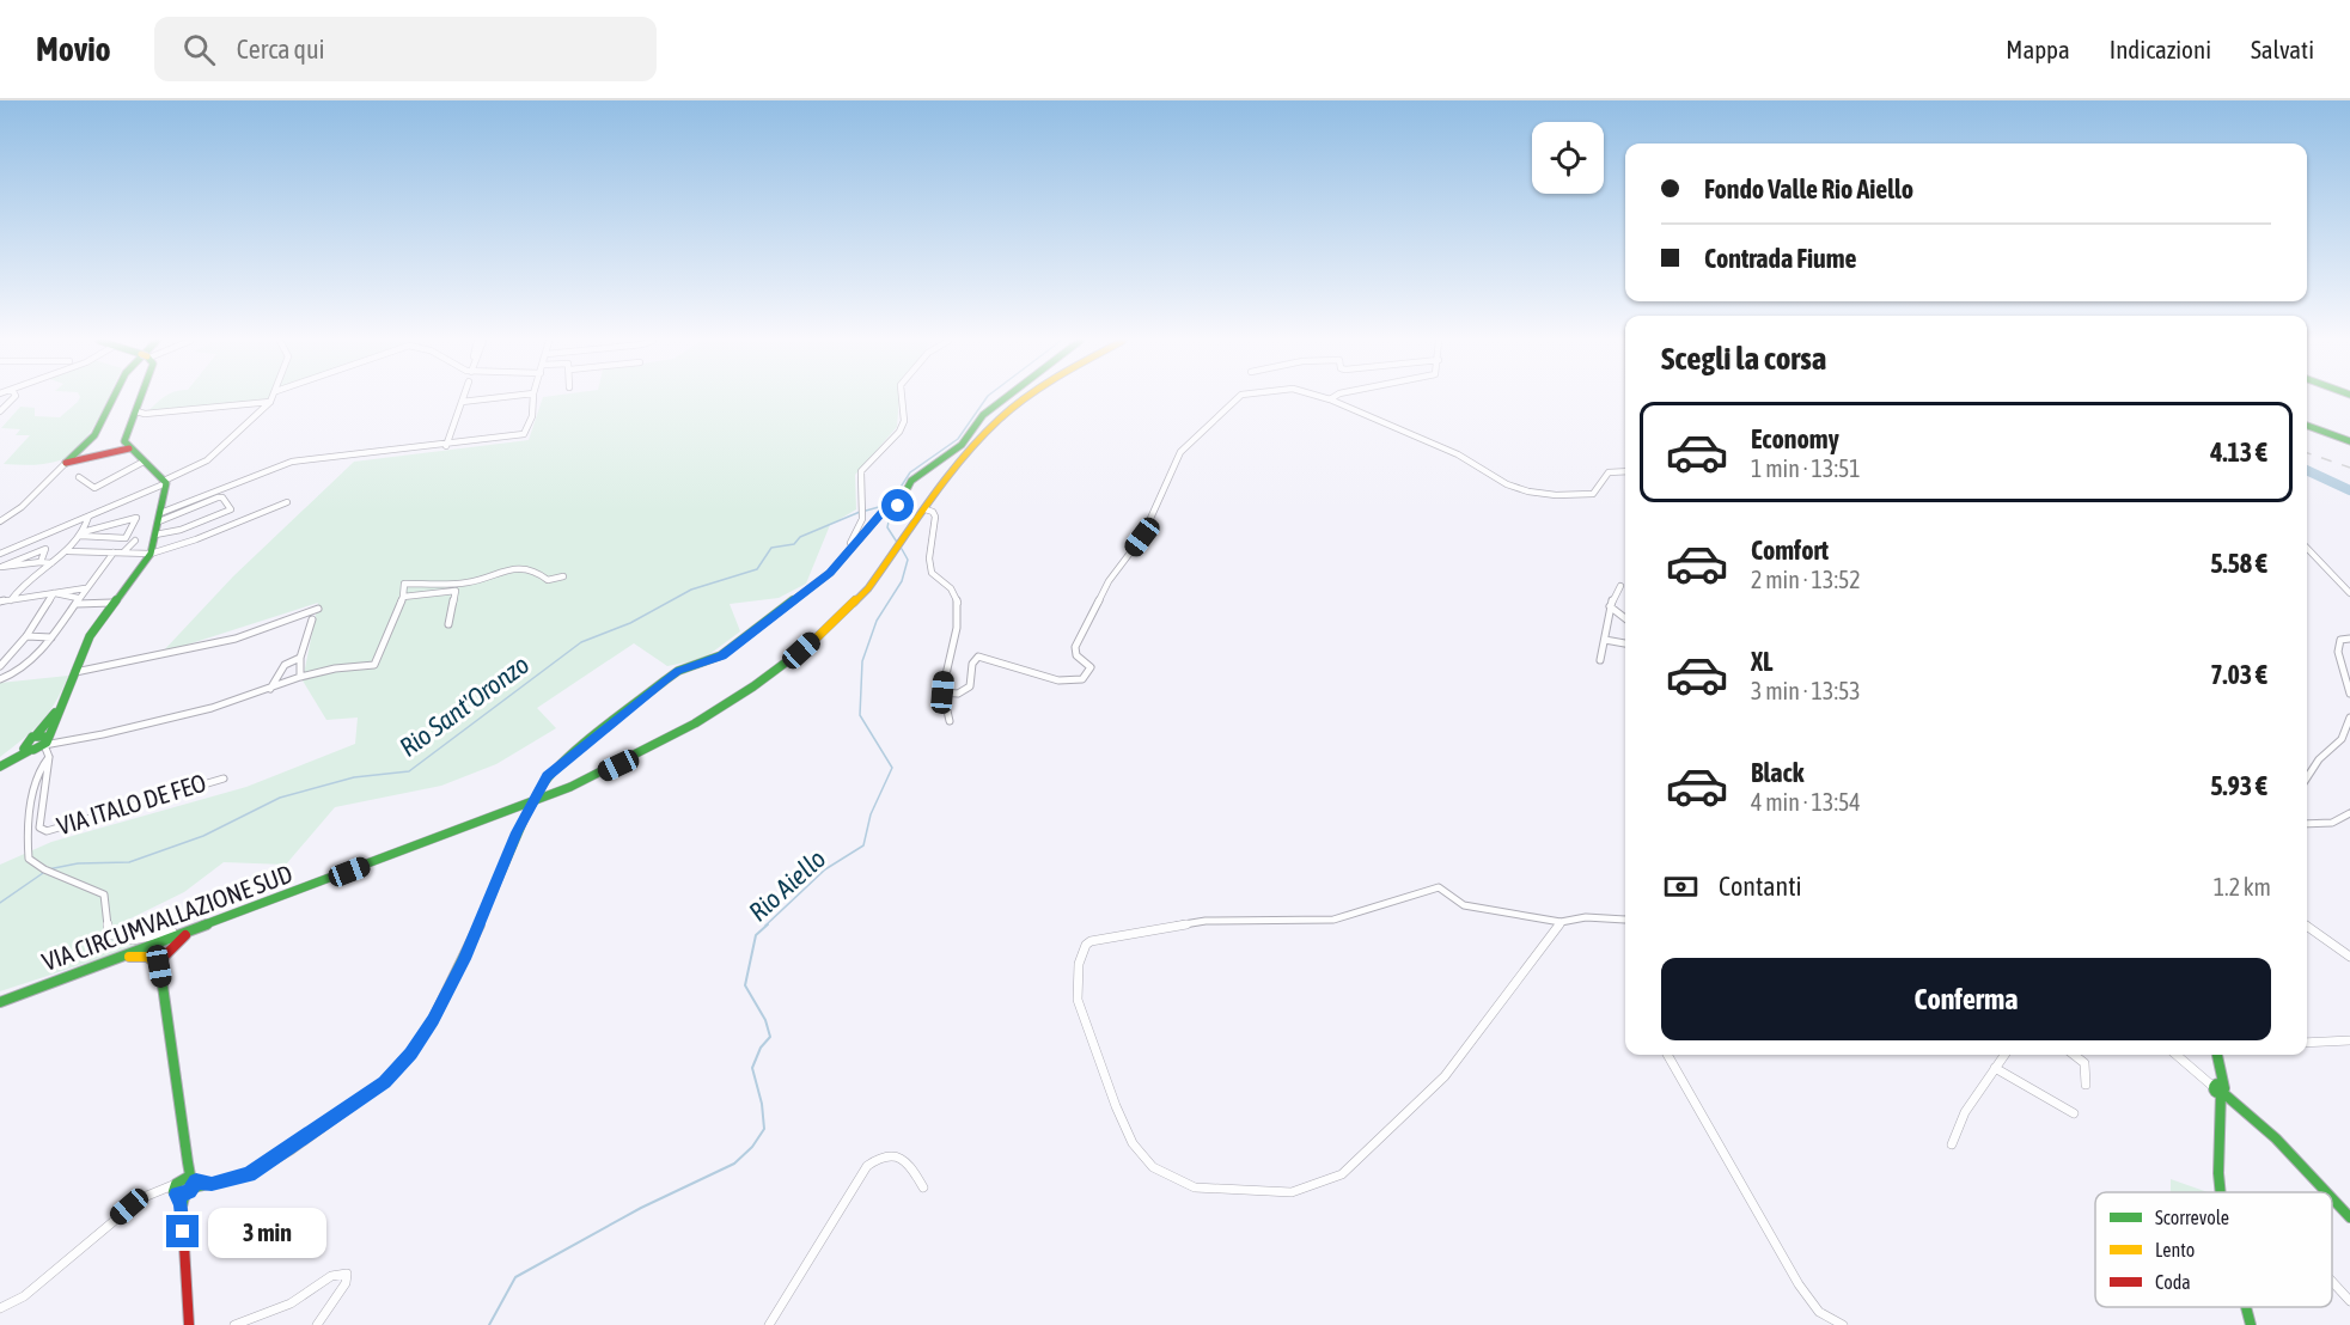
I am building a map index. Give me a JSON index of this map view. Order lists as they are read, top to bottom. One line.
{"streets":{"main road":["VIA CIRCUMVALLAZIONE SUD"],"street":["VIA ITALO DE FEO"]},"water":["Rio Sant'Oronzo","Rio Aiello"],"legend":["Scorrevole","Lento","Coda"],"page":{"header":"Movio","search":"Cerca qui","nav":["Mappa","Indicazioni","Salvati"],"banner":["Fondo Valle Rio Aiello","Contrada Fiume"],"heading":"Scegli la corsa","list":[{"name":"Economy","note":"1 min · 13:51","value":"4.13 €"},{"name":"Comfort","note":"2 min · 13:52","value":"5.58 €"},{"name":"XL","note":"3 min · 13:53","value":"7.03 €"},{"name":"Black","note":"4 min · 13:54","value":"5.93 €"}],"pay":["Contanti","1.2 km"],"buttons":"Conferma","bubble":"3 min"}}
